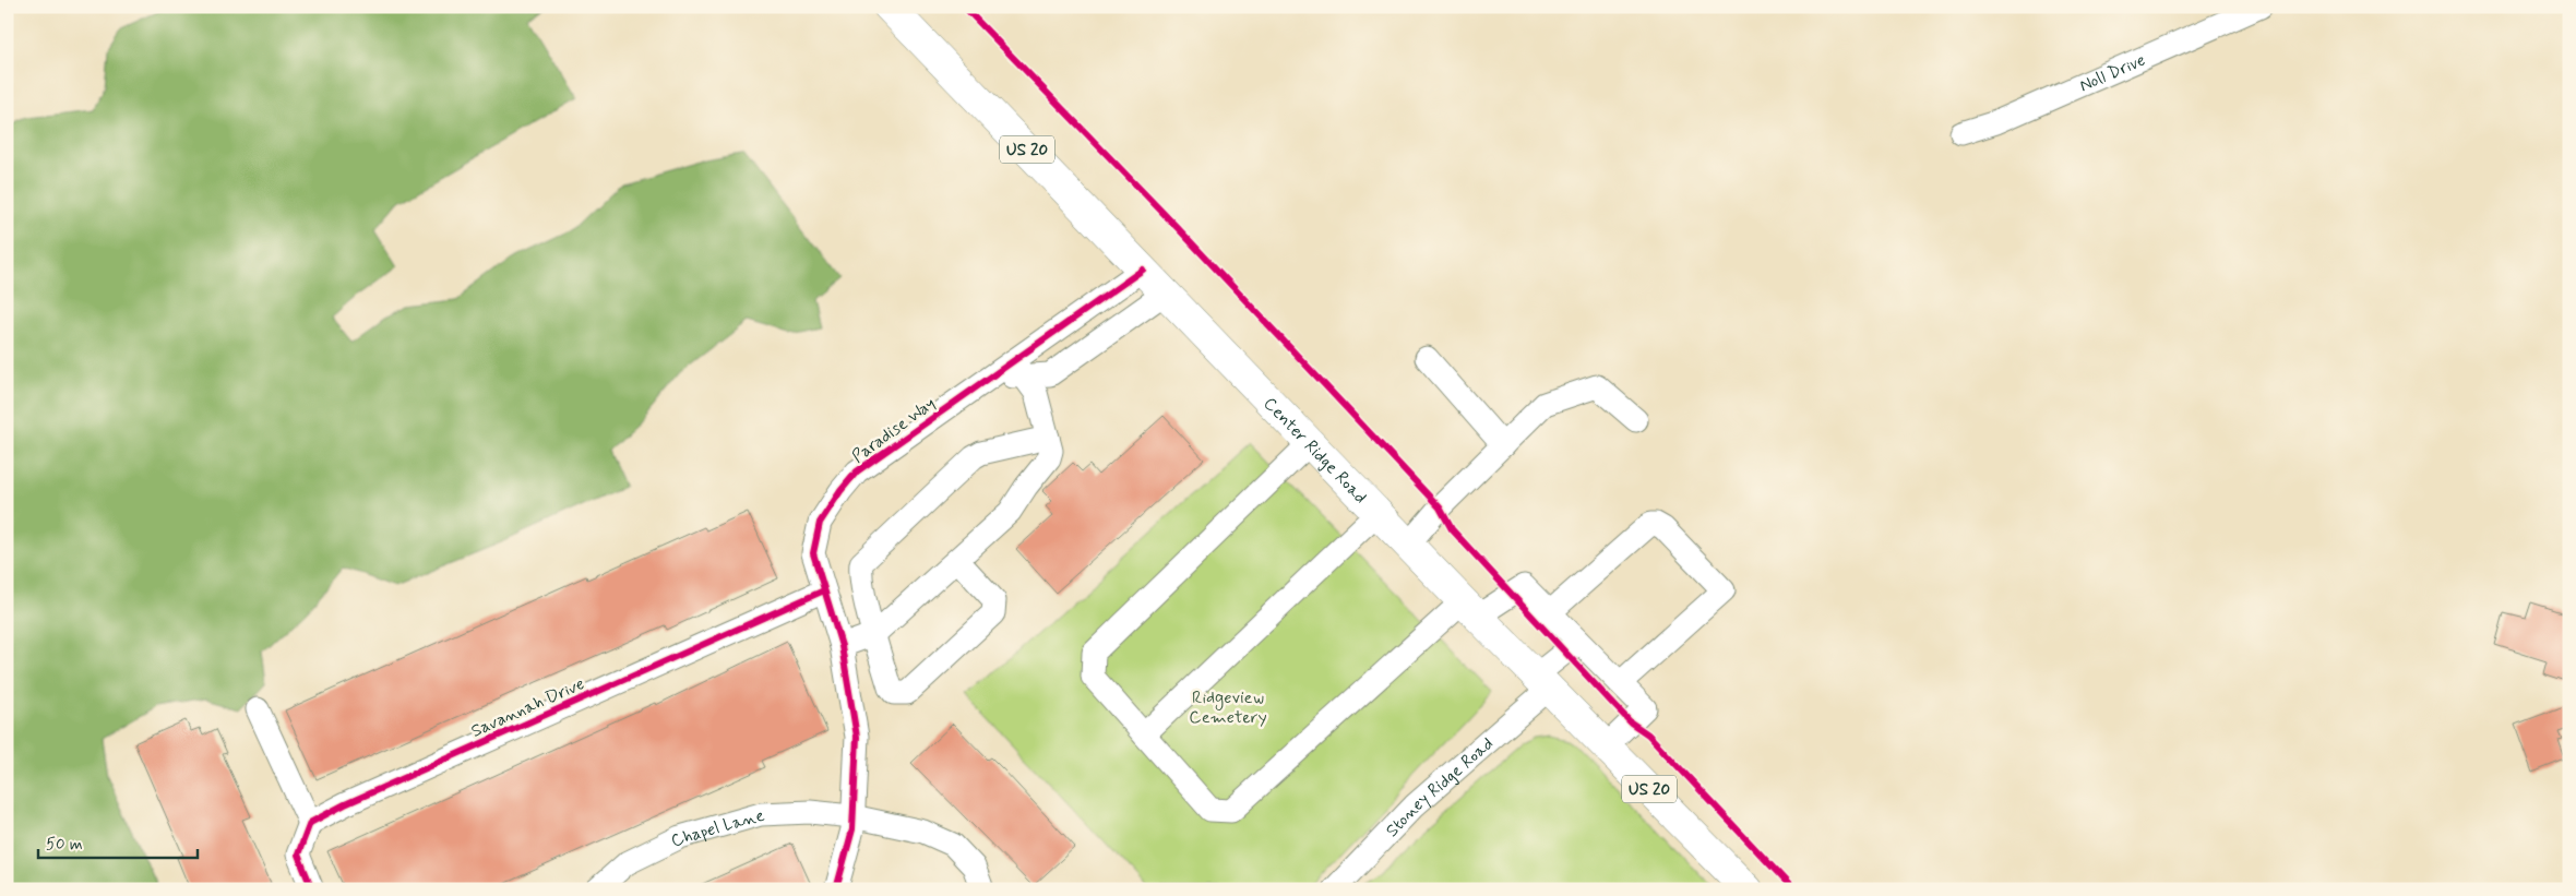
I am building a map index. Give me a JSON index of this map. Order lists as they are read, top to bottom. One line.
{"streets":{"main road":["US 20","Center Ridge Road"],"street":["Noll Drive","Paradise Way","Savannah Drive","Stoney Ridge Road","Chapel Lane"]},"crossings":[["Paradise Way","Center Ridge Road"],["Paradise Way","Savannah Drive"],["Paradise Way","Chapel Lane"],["Center Ridge Road","Stoney Ridge Road"]],"parks":["Ridgeview Cemetery"],"scale_bar":"50 m"}
